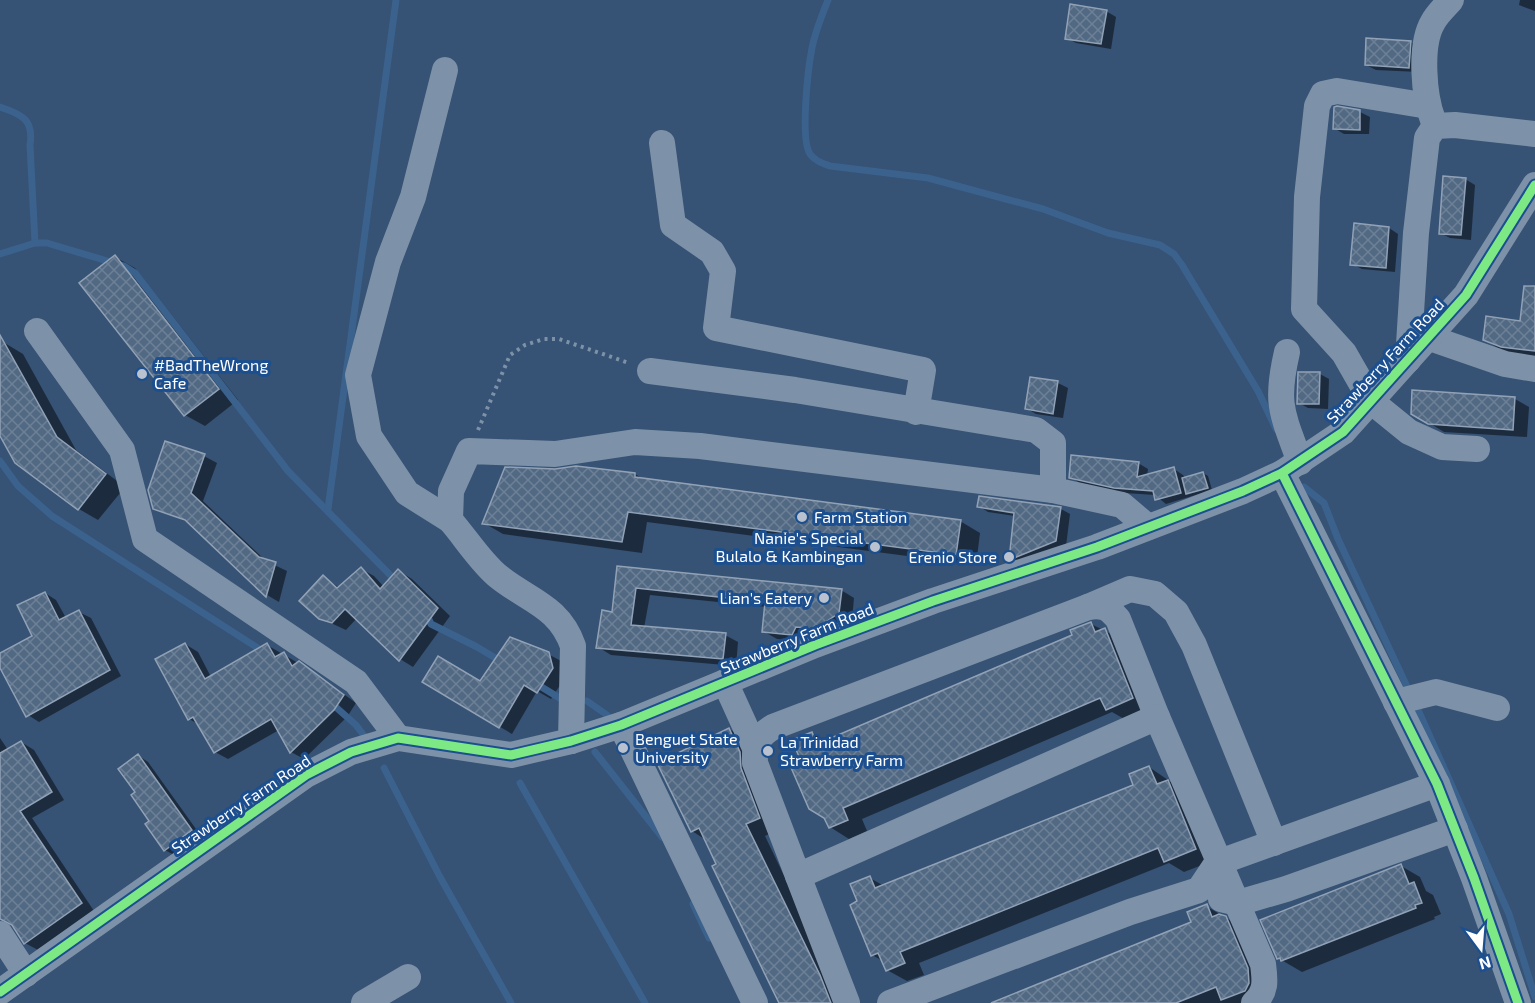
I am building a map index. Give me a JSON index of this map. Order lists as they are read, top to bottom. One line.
{"streets":{"street":["Strawberry Farm Road"]},"places":["#BadTheWrong Cafe","Farm Station","Nanie's Special Bulalo & Kambingan","Erenio Store","Lian's Eatery","Benguet State University","La Trinidad Strawberry Farm"],"north":"bottom"}
